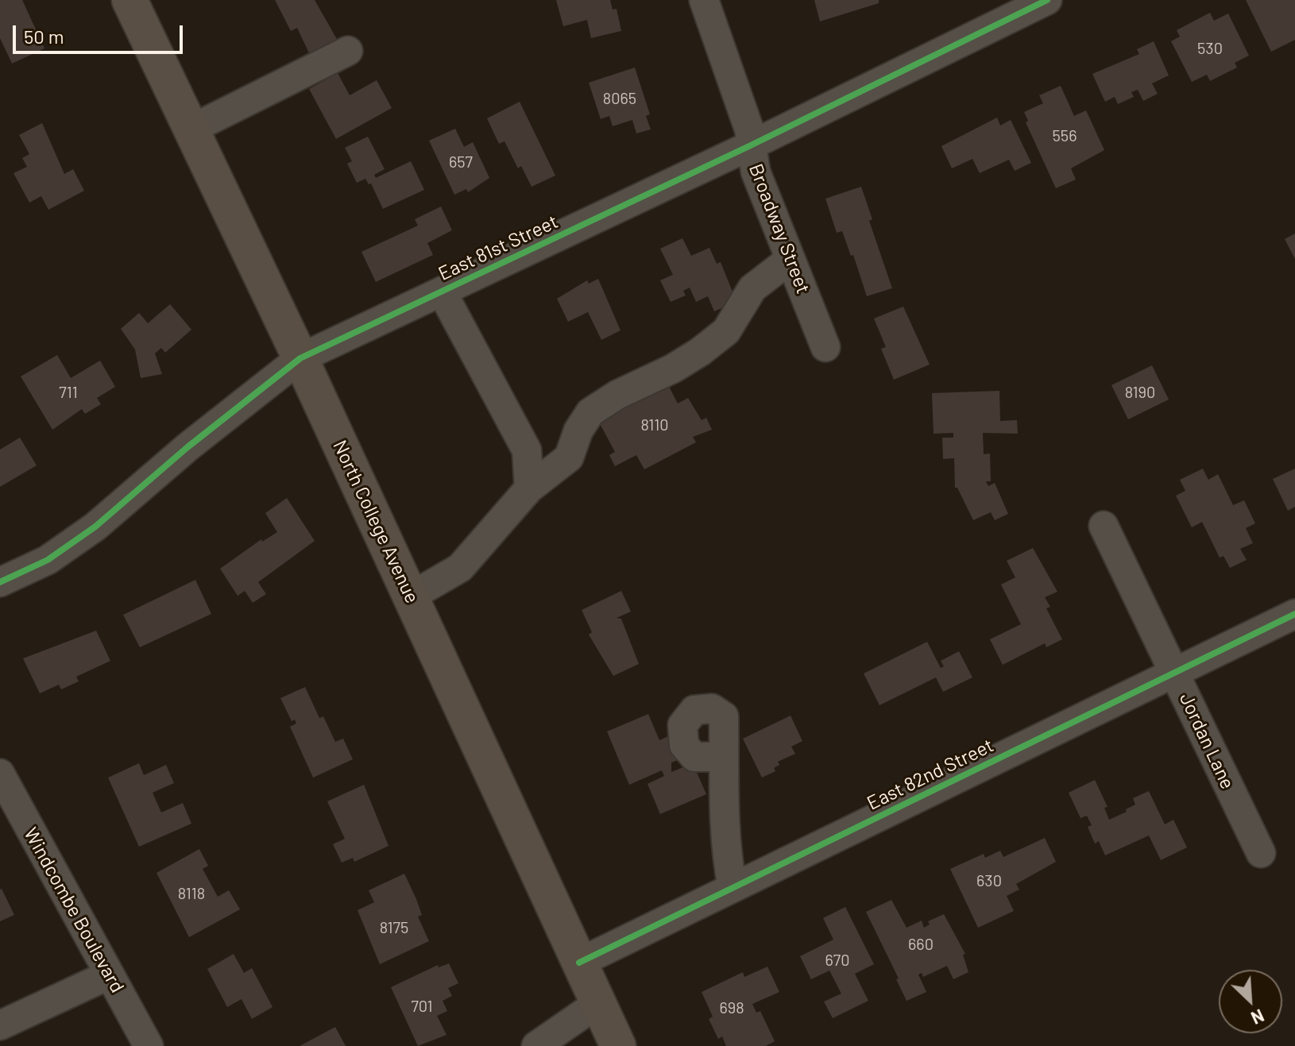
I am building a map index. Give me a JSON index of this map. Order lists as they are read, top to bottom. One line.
{"streets":{"main road":["North College Avenue"],"street":["Broadway Street","East 81st Street","Jordan Lane","East 82nd Street","Windcombe Boulevard"]},"crossings":[["Broadway Street","East 81st Street"],["East 81st Street","North College Avenue"],["North College Avenue","East 82nd Street"],["Jordan Lane","East 82nd Street"]],"house_numbers":["530","8065","556","657","711","8190","8110","630","8118","8175","660","670","701","698"],"scale_bar":"50 m","north":"bottom right"}
